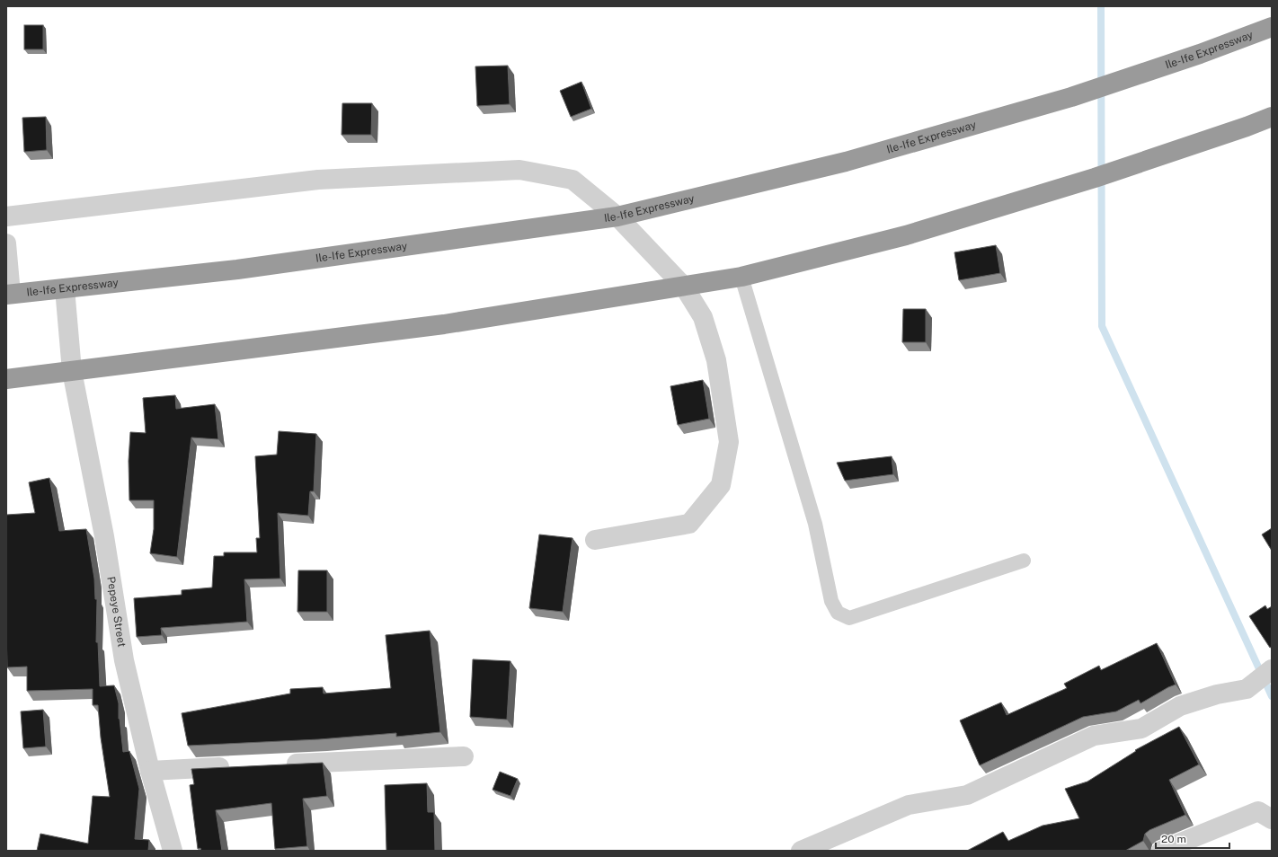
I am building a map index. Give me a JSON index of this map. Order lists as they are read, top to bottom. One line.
{"streets":{"highway":["Ile-Ife Expressway"],"street":["Pepeye Street"]},"crossings":[["Ile-Ife Expressway","Pepeye Street"]],"scale_bar":"20 m"}
